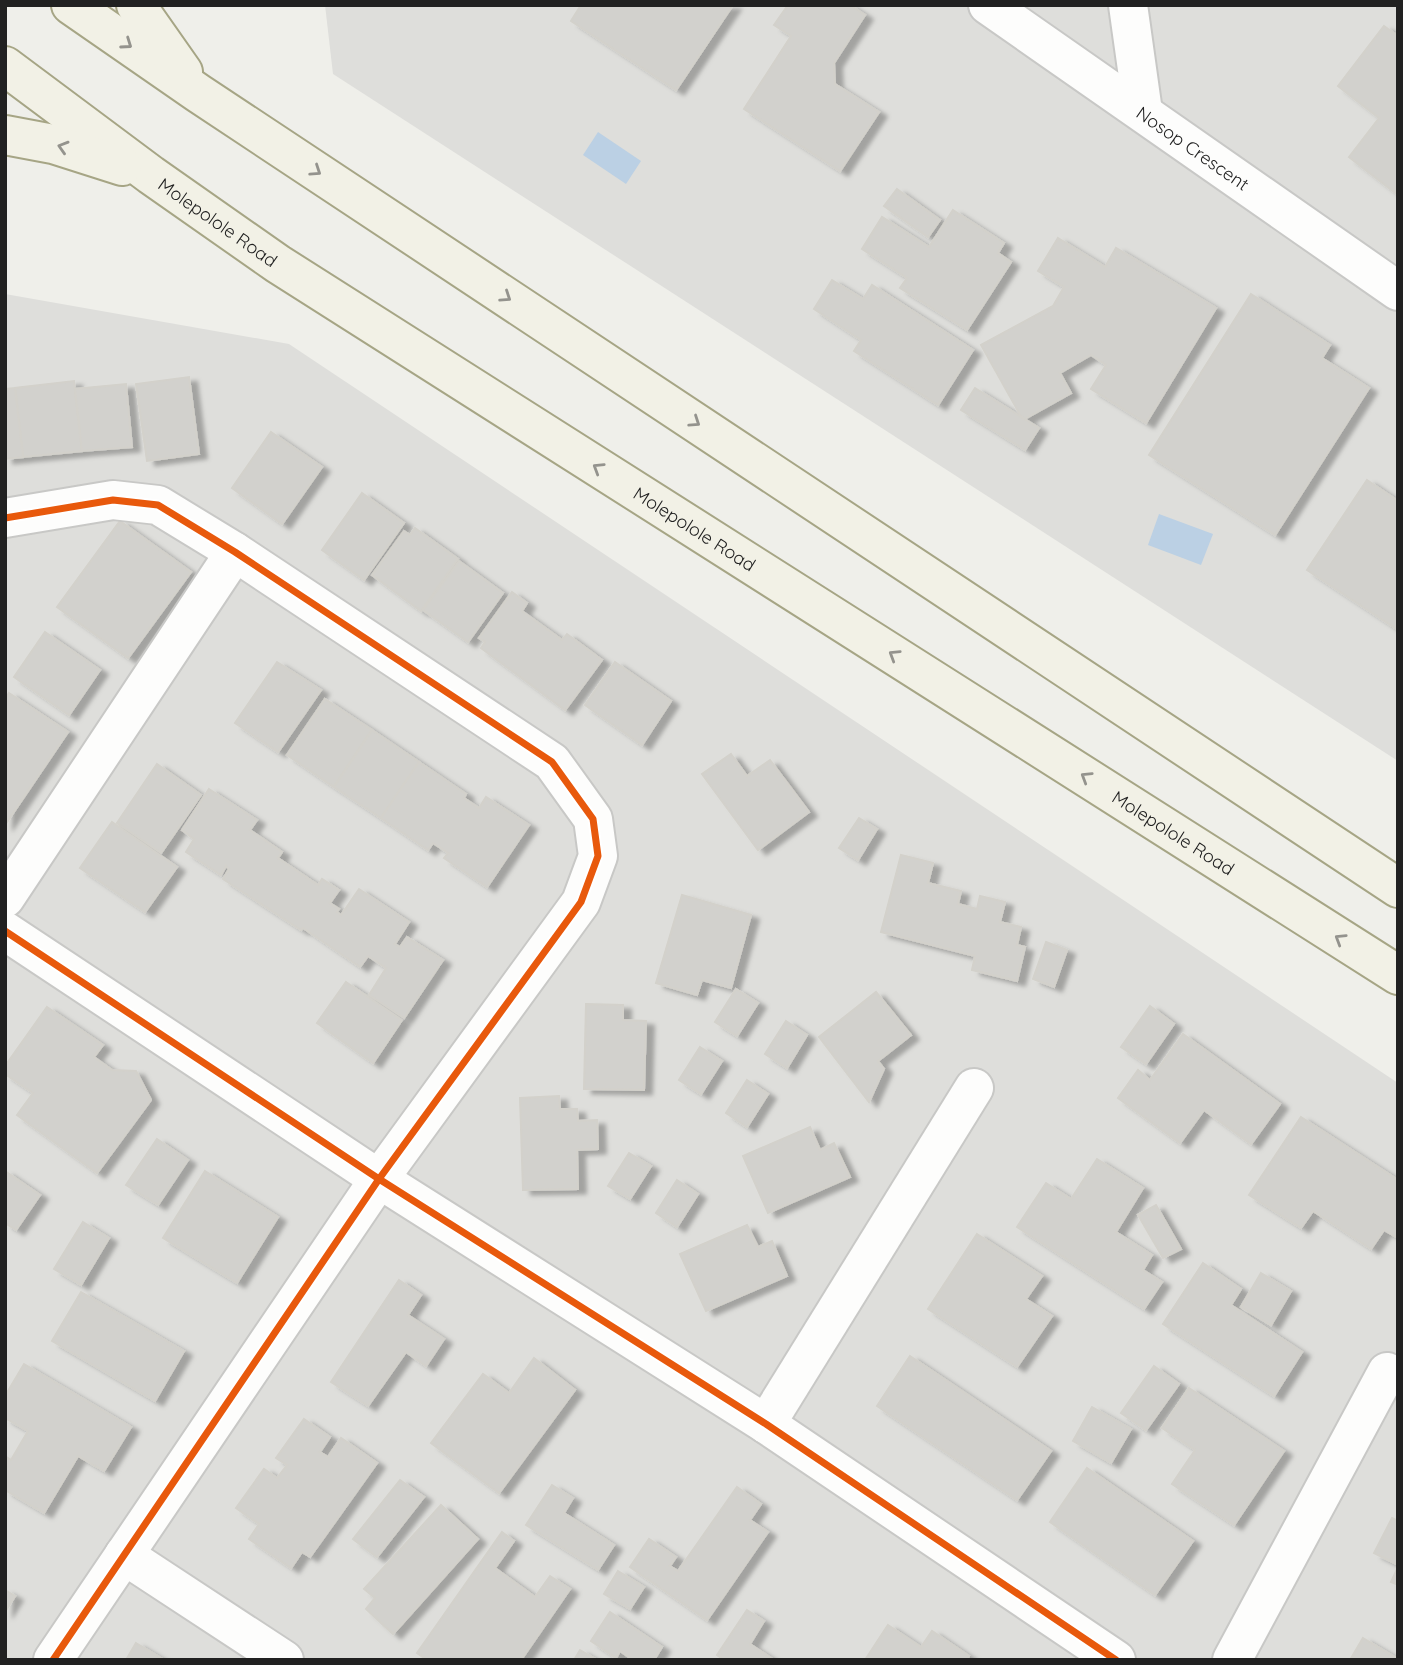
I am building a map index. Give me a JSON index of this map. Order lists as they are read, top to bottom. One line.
{"streets":{"main road":["Molepolole Road"],"street":["Nosop Crescent"]}}
